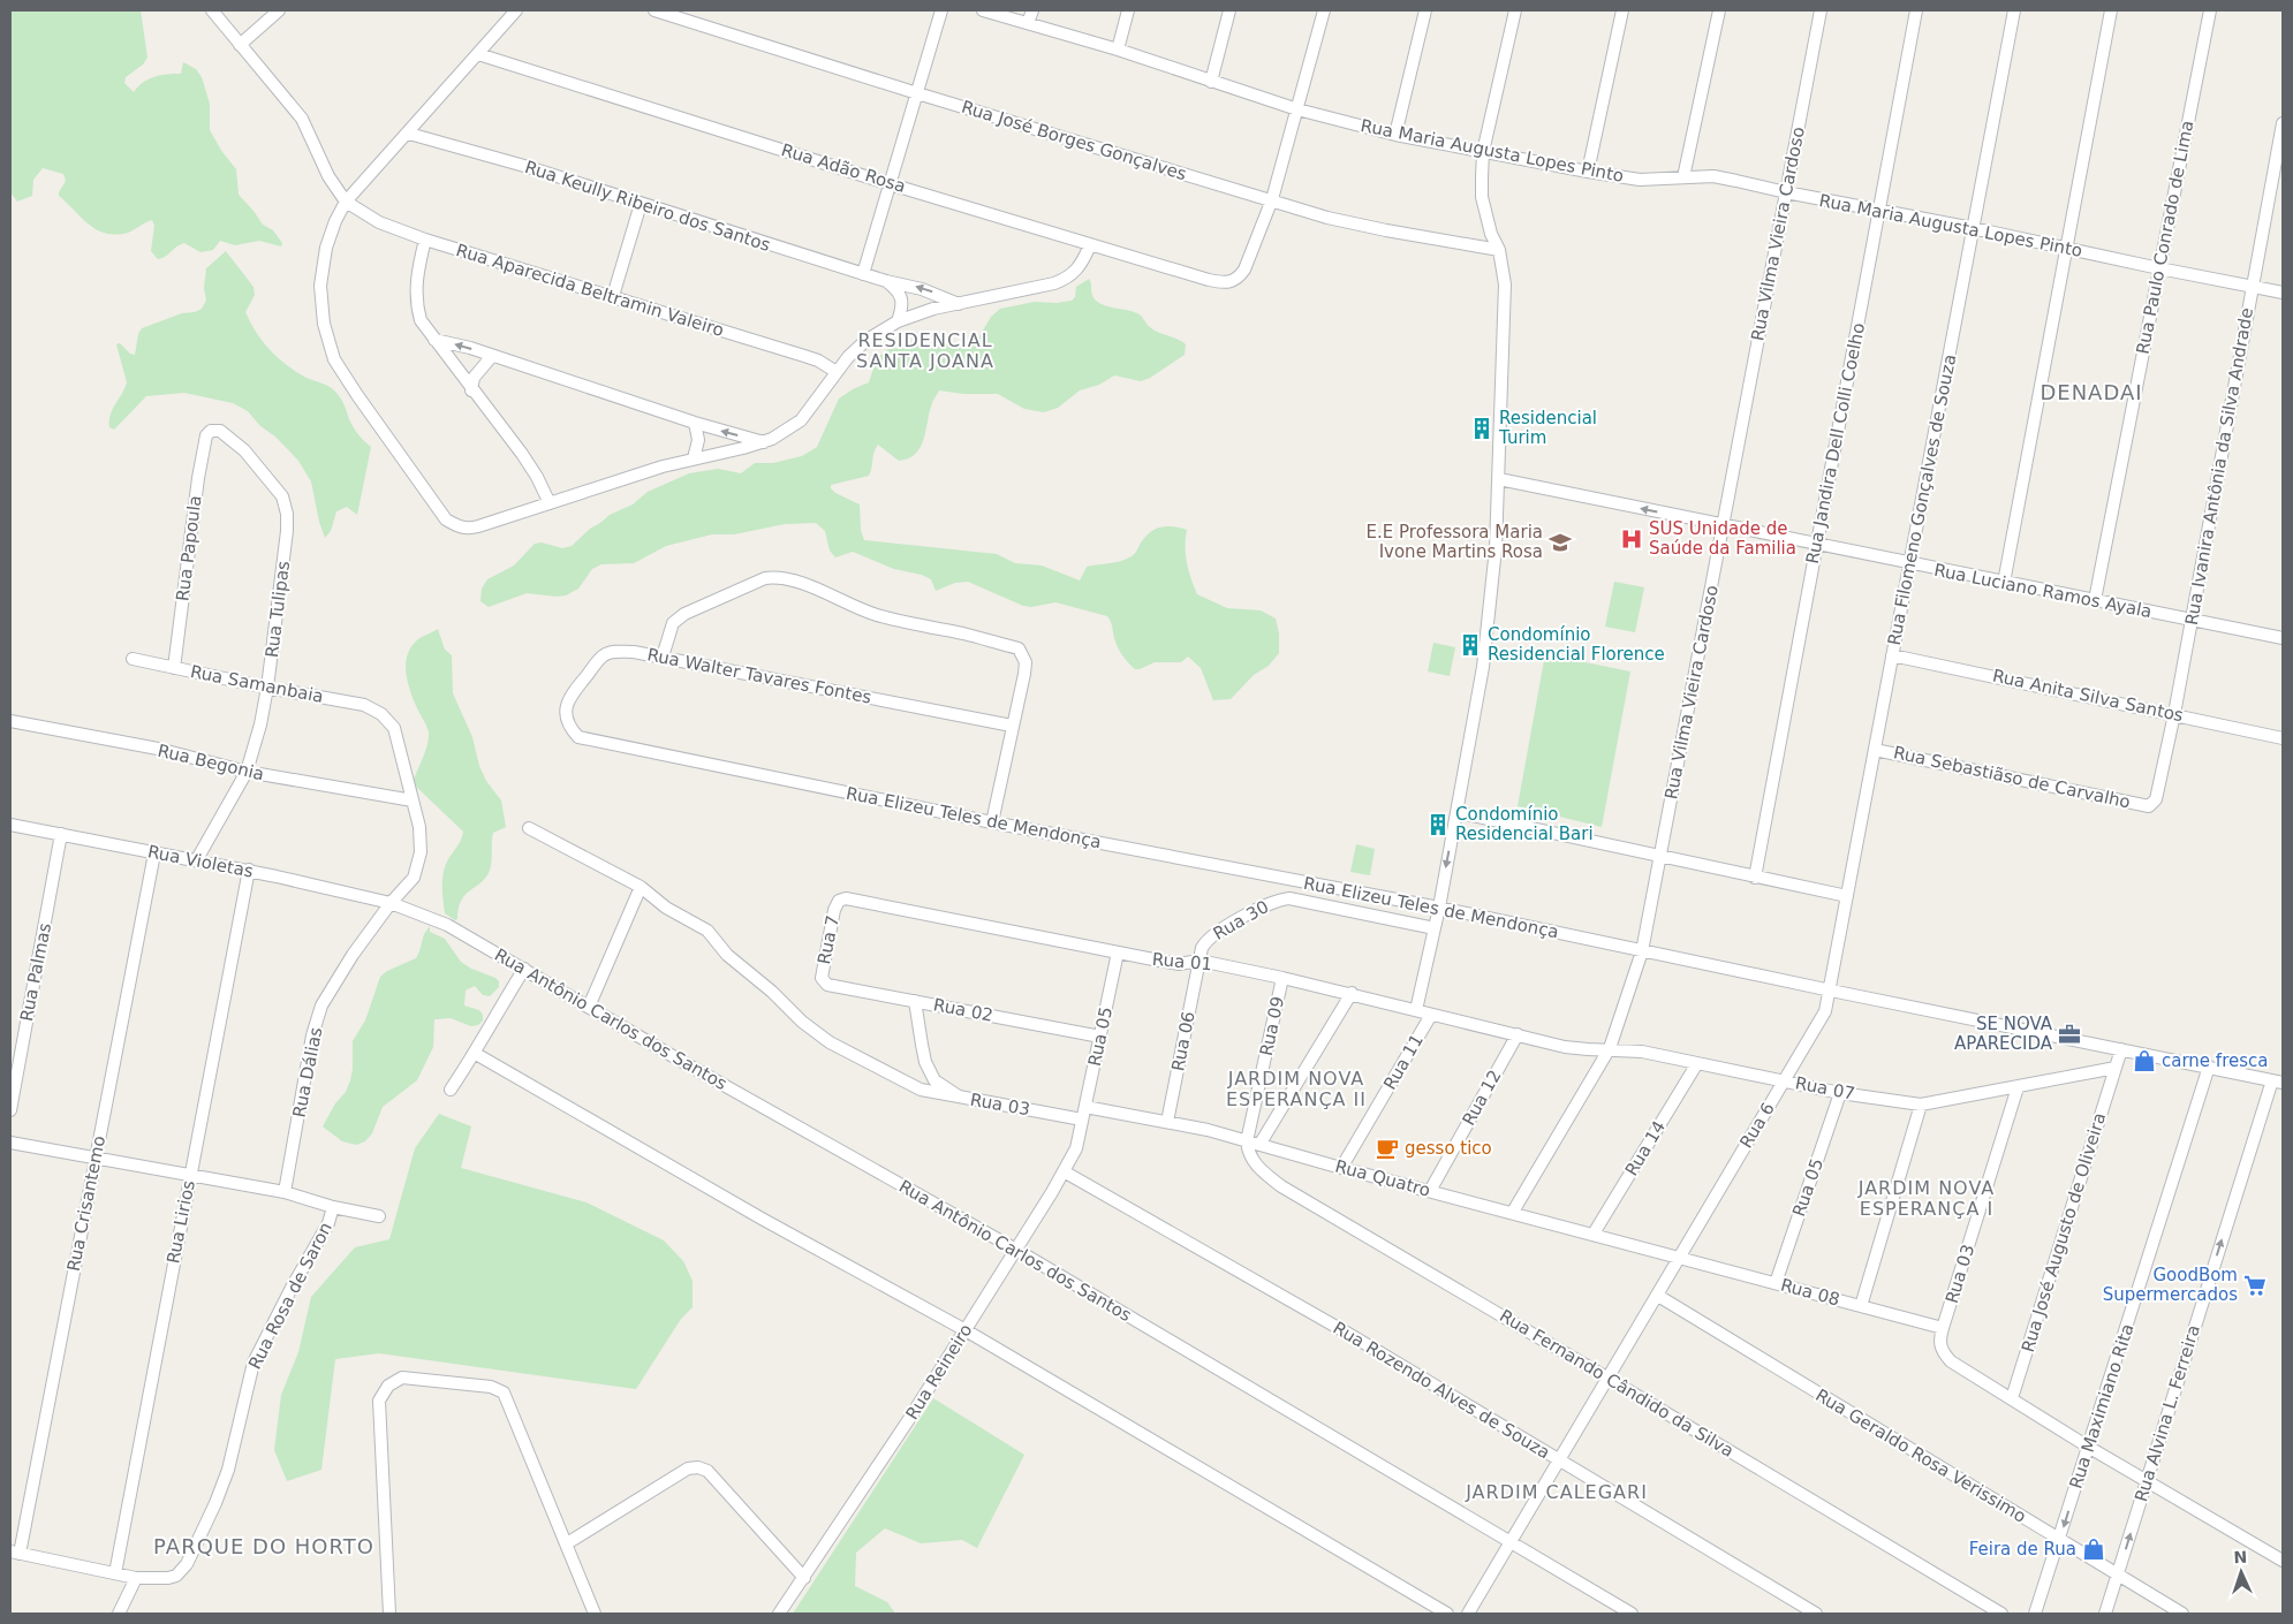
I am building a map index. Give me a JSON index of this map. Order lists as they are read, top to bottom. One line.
{"streets":{"street":["Rua José Borges Gonçalves","Rua Maria Augusta Lopes Pinto","Rua Adão Rosa","Rua Keully Ribeiro dos Santos","Rua Vilma Vieira Cardoso","Rua Paulo Conrado de Lima","Rua Aparecida Beltramin Valeiro","Rua Jandira Dell Colli Coelho","Rua Ivanira Antônia da Silva Andrade","Rua Filomeno Gonçalves de Souza","Rua Papoula","Rua Luciano Ramos Ayala","Rua Tulipas","Rua Walter Tavares Fontes","Rua Samanbaia","Rua Anita Silva Santos","Rua Begonia","Rua Sebastiãso de Carvalho","Rua Elizeu Teles de Mendonça","Rua Violetas","Rua 30","Rua 7","Rua 01","Rua Palmas","Rua 02","Rua Antônio Carlos dos Santos","Rua 09","Rua 05","Rua 06","Rua 11","Rua Dálias","Rua 07","Rua 12","Rua 03","Rua 6","Rua 14","Rua Quatro","Rua Crisantemo","Rua Lirios","Rua José Augusto de Oliveira","Rua 08","Rua Rosa de Saron","Rua Reineiro","Rua Fernando Cândido da Silva","Rua Rozendo Alves de Souza","Rua Maximiano Rita","Rua Alvina L. Ferreira","Rua Geraldo Rosa Verissimo"]},"crossings":[["Rua José Borges Gonçalves","Rua Adão Rosa"],["Rua José Borges Gonçalves","Rua 11"],["Rua Maria Augusta Lopes Pinto","Rua Vilma Vieira Cardoso"],["Rua Maria Augusta Lopes Pinto","Rua Paulo Conrado de Lima"],["Rua Maria Augusta Lopes Pinto","Rua Jandira Dell Colli Coelho"],["Rua Maria Augusta Lopes Pinto","Rua Ivanira Antônia da Silva Andrade"],["Rua Maria Augusta Lopes Pinto","Rua Filomeno Gonçalves de Souza"],["Rua Maria Augusta Lopes Pinto","Rua 11"],["Rua Vilma Vieira Cardoso","Rua Luciano Ramos Ayala"],["Rua Vilma Vieira Cardoso","Rua Elizeu Teles de Mendonça"],["Rua Vilma Vieira Cardoso","Rua 07"],["Rua Vilma Vieira Cardoso","Rua Quatro"],["Rua Paulo Conrado de Lima","Rua Luciano Ramos Ayala"],["Rua Jandira Dell Colli Coelho","Rua Luciano Ramos Ayala"],["Rua Ivanira Antônia da Silva Andrade","Rua Luciano Ramos Ayala"],["Rua Ivanira Antônia da Silva Andrade","Rua Anita Silva Santos"],["Rua Ivanira Antônia da Silva Andrade","Rua Sebastiãso de Carvalho"],["Rua Filomeno Gonçalves de Souza","Rua Luciano Ramos Ayala"],["Rua Filomeno Gonçalves de Souza","Rua Anita Silva Santos"],["Rua Filomeno Gonçalves de Souza","Rua Sebastiãso de Carvalho"],["Rua Filomeno Gonçalves de Souza","Rua Elizeu Teles de Mendonça"],["Rua Filomeno Gonçalves de Souza","Rua 6"],["Rua Papoula","Rua Tulipas"],["Rua Papoula","Rua Samanbaia"],["Rua Luciano Ramos Ayala","Rua 11"],["Rua Tulipas","Rua Samanbaia"],["Rua Tulipas","Rua Begonia"],["Rua Tulipas","Rua Violetas"],["Rua Walter Tavares Fontes","Rua Elizeu Teles de Mendonça"],["Rua Samanbaia","Rua Dálias"],["Rua Begonia","Rua Dálias"],["Rua Elizeu Teles de Mendonça","Rua 11"],["Rua Elizeu Teles de Mendonça","Rua 6"],["Rua Elizeu Teles de Mendonça","Rua Maximiano Rita"],["Rua Elizeu Teles de Mendonça","Rua Alvina L. Ferreira"],["Rua Violetas","Rua Palmas"],["Rua Violetas","Rua Antônio Carlos dos Santos"],["Rua Violetas","Rua Dálias"],["Rua Violetas","Rua Crisantemo"],["Rua Violetas","Rua Lirios"],["Rua 30","Rua 01"],["Rua 30","Rua 06"],["Rua 30","Rua 11"],["Rua 7","Rua 01"],["Rua 7","Rua 02"],["Rua 01","Rua 09"],["Rua 01","Rua 05"],["Rua 01","Rua 06"],["Rua 01","Rua 11"],["Rua 01","Rua 07"],["Rua 01","Rua 12"],["Rua 02","Rua 05"],["Rua 02","Rua 03"],["Rua Antônio Carlos dos Santos","Rua Dálias"],["Rua Antônio Carlos dos Santos","Rua 6"],["Rua Antônio Carlos dos Santos","Rua Reineiro"],["Rua 09","Rua Quatro"],["Rua 09","Rua Fernando Cândido da Silva"],["Rua 05","Rua 07"],["Rua 05","Rua 03"],["Rua 05","Rua Quatro"],["Rua 05","Rua 08"],["Rua 05","Rua Reineiro"],["Rua 06","Rua Quatro"],["Rua 11","Rua Quatro"],["Rua 07","Rua 12"],["Rua 07","Rua 03"],["Rua 07","Rua 6"],["Rua 07","Rua 14"],["Rua 07","Rua José Augusto de Oliveira"],["Rua 12","Rua Quatro"],["Rua 03","Rua 08"],["Rua 03","Rua Reineiro"],["Rua 6","Rua Quatro"],["Rua 6","Rua 08"],["Rua 6","Rua Fernando Cândido da Silva"],["Rua 6","Rua Rozendo Alves de Souza"],["Rua 6","Rua Geraldo Rosa Verissimo"],["Rua 14","Rua Quatro"],["Rua Quatro","Rua 08"],["Rua Quatro","Rua Fernando Cândido da Silva"],["Rua Reineiro","Rua Rozendo Alves de Souza"],["Rua Maximiano Rita","Rua Geraldo Rosa Verissimo"],["Rua Alvina L. Ferreira","Rua Geraldo Rosa Verissimo"]],"one_way":["Rua Alvina L. Ferreira"],"districts":["RESIDENCIAL SANTA JOANA","DENADAI","JARDIM NOVA ESPERANÇA II","JARDIM NOVA ESPERANÇA I","JARDIM CALEGARI","PARQUE DO HORTO"],"places":{"building":["Residencial Turim","Condomínio Residencial Florence","Condomínio Residencial Bari"],"hospital":["SUS Unidade de Saúde da Familia"],"school or university":["E.E Professora Maria Ivone Martins Rosa"],"office":["SE NOVA APARECIDA"],"shop":["carne fresca","Feira de Rua"],"cafe":["gesso tico"],"supermarket":["GoodBom Supermercados"]},"north":"top"}
